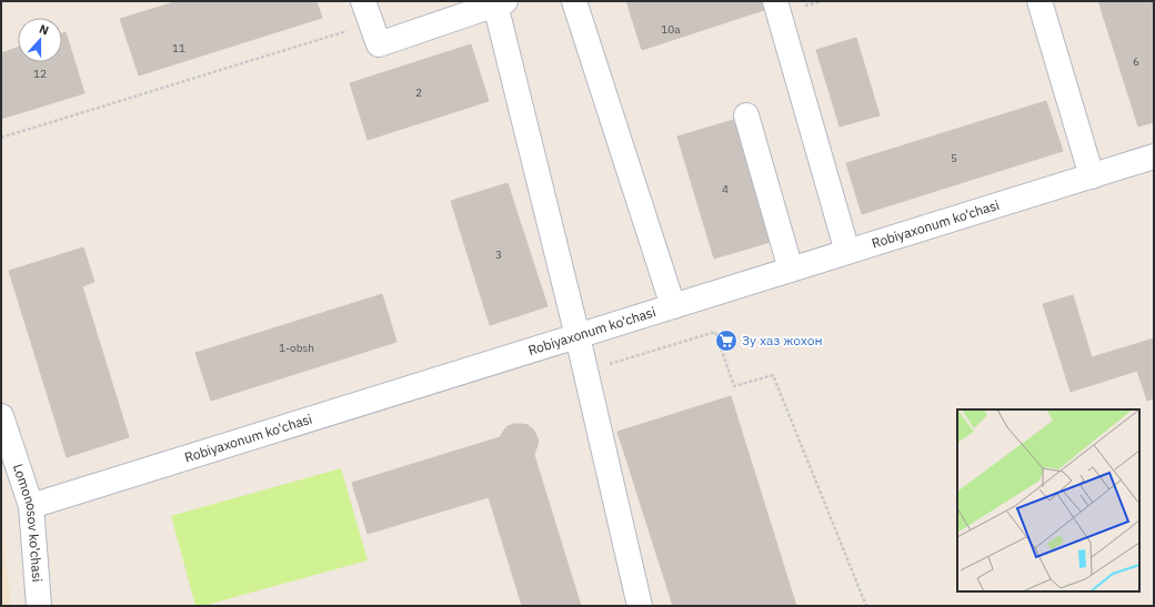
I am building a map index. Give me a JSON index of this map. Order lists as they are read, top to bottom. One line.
{"streets":{"street":["Robiyaxonum ko'chasi","Lomonosov ko'chasi"]},"crossings":[["Robiyaxonum ko'chasi","Lomonosov ko'chasi"]],"places":{"supermarket":["Зу хаз жохон"]},"house_numbers":["10а","11","6","12","2","5","4","3","1-obsh"],"north":"top"}
